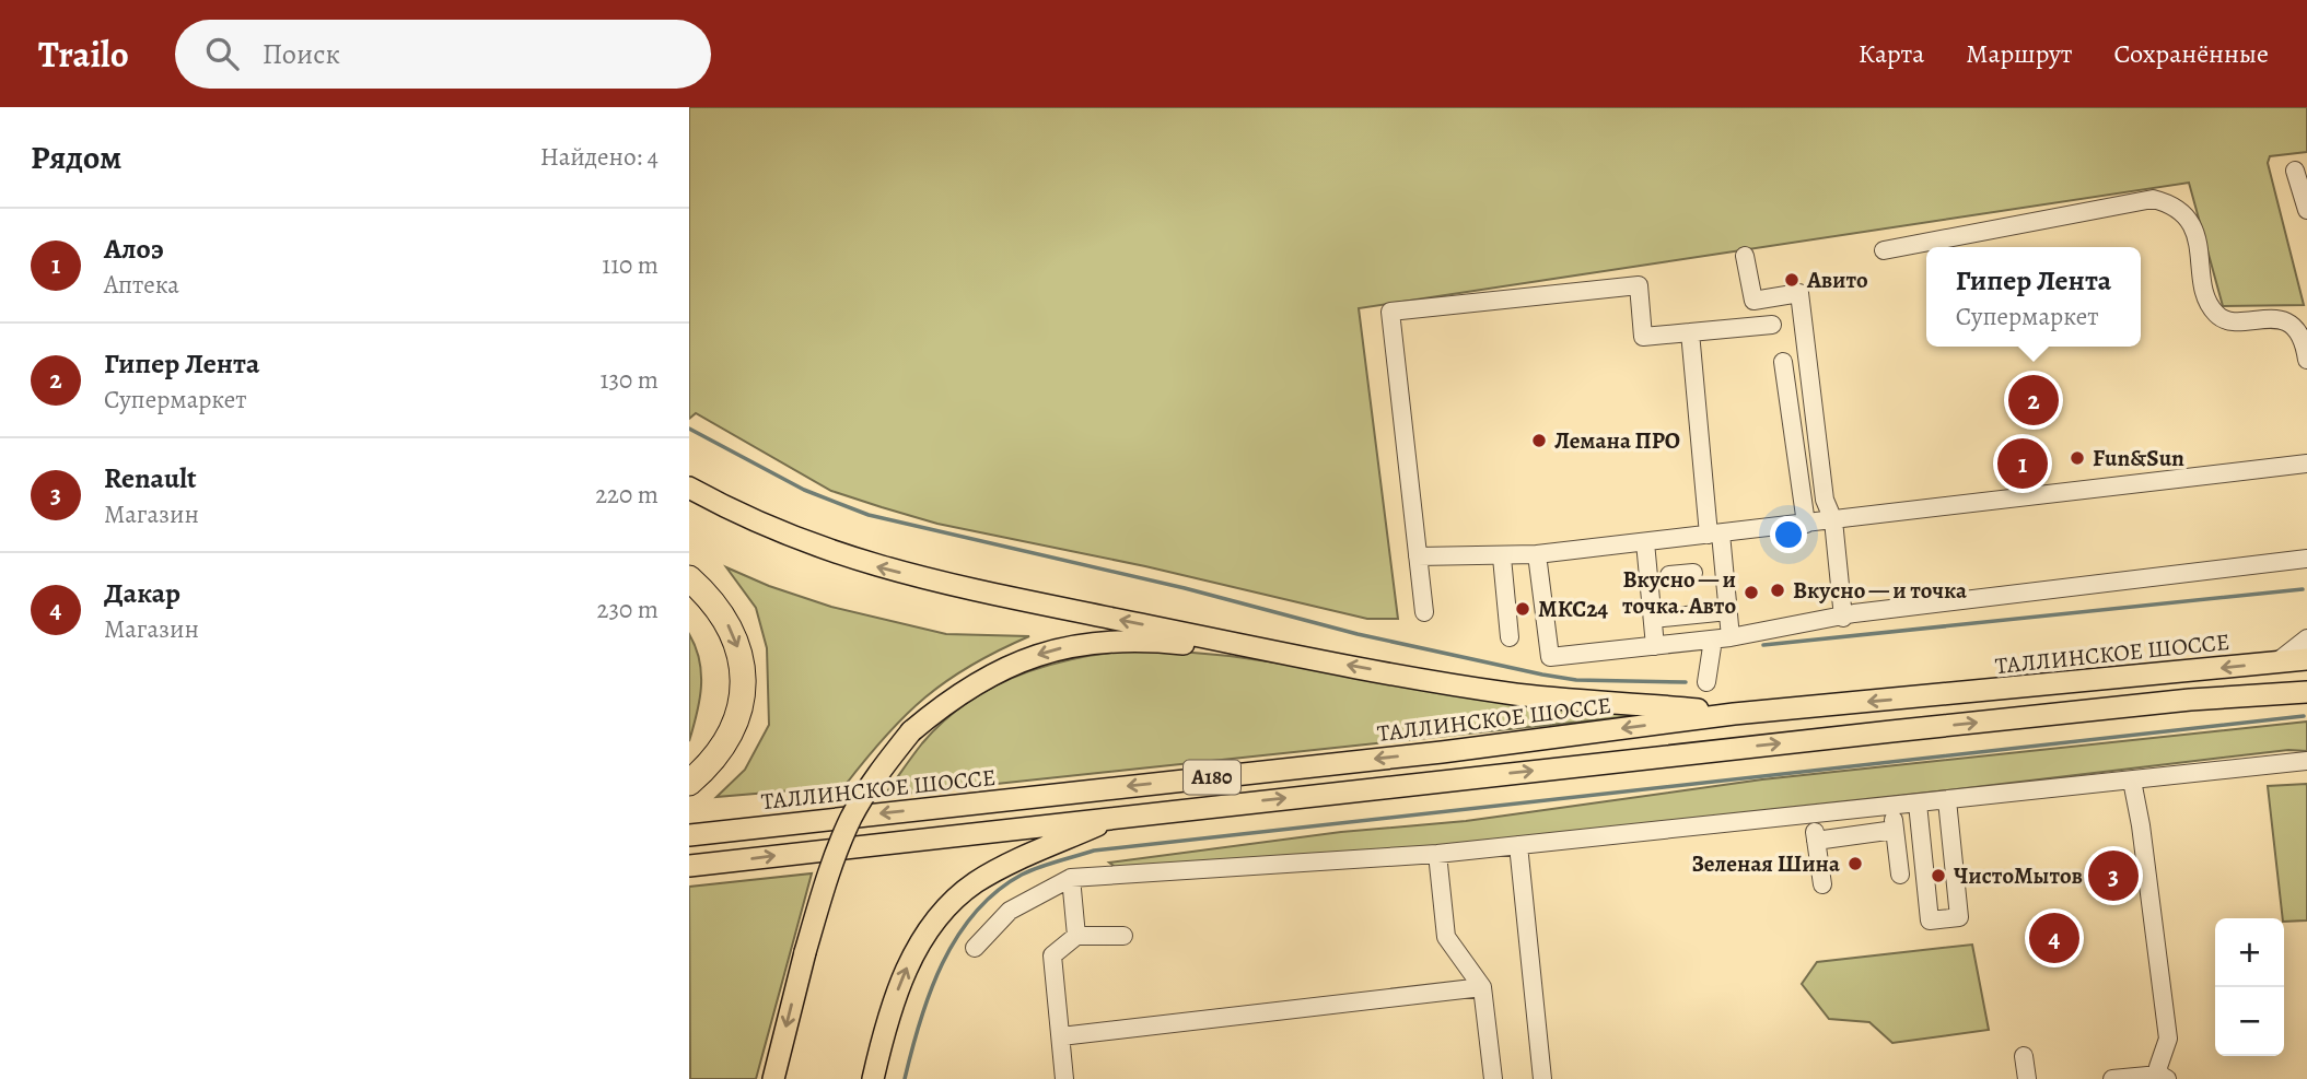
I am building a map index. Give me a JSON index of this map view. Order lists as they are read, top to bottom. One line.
{"streets":{"main road":["ТАЛЛИНСКОЕ ШОССЕ","A180"]},"places":["Авито","Лемана ПРО","Fun&Sun","Вкусно — и точка","Вкусно — и точка. Авто","МКС24","Зеленая Шина","ЧистоМытов"],"page":{"header":"Trailo","search":"Поиск","nav":["Карта","Маршрут","Сохранённые"],"heading":["Рядом","Найдено: 4"],"list":[{"mark":"1","name":"Алоэ","note":"Аптека","value":"110 m"},{"mark":"2","name":"Гипер Лента","note":"Супермаркет","value":"130 m"},{"mark":"3","name":"Renault","note":"Магазин","value":"220 m"},{"mark":"4","name":"Дакар","note":"Магазин","value":"230 m"}],"popup":["Гипер Лента","Супермаркет"],"pins":["2","1","3","4"],"map_buttons":["+","−"]}}
